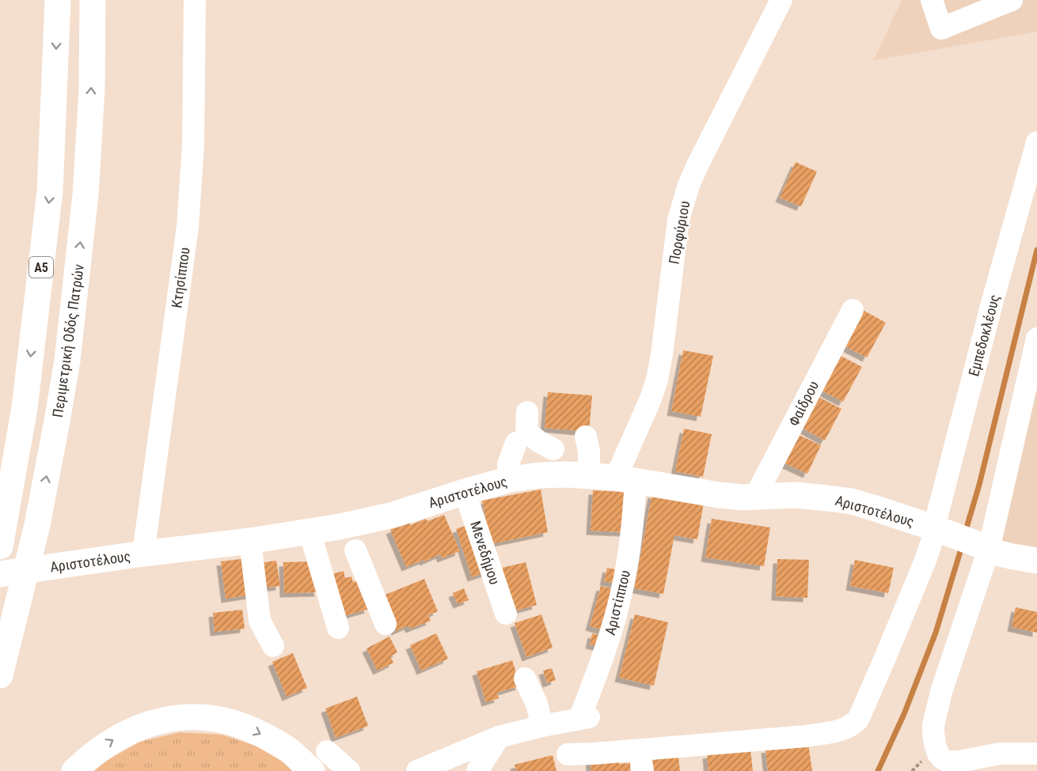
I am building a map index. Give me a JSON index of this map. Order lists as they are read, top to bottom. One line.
{"streets":{"main road":["Α5","Περιμετρική Οδός Πατρών","Αριστοτέλους"],"street":["Πορφύριου","Κτησίππου","Εμπεδοκλέους","Φαίδρου","Μενεδήμου","Αριστίππου"]},"crossings":[["Πορφύριου","Αριστοτέλους"],["Πορφύριου","Αριστίππου"],["Κτησίππου","Αριστοτέλους"],["Εμπεδοκλέους","Αριστοτέλους"],["Φαίδρου","Αριστοτέλους"],["Αριστοτέλους","Μενεδήμου"],["Αριστοτέλους","Αριστίππου"]]}
